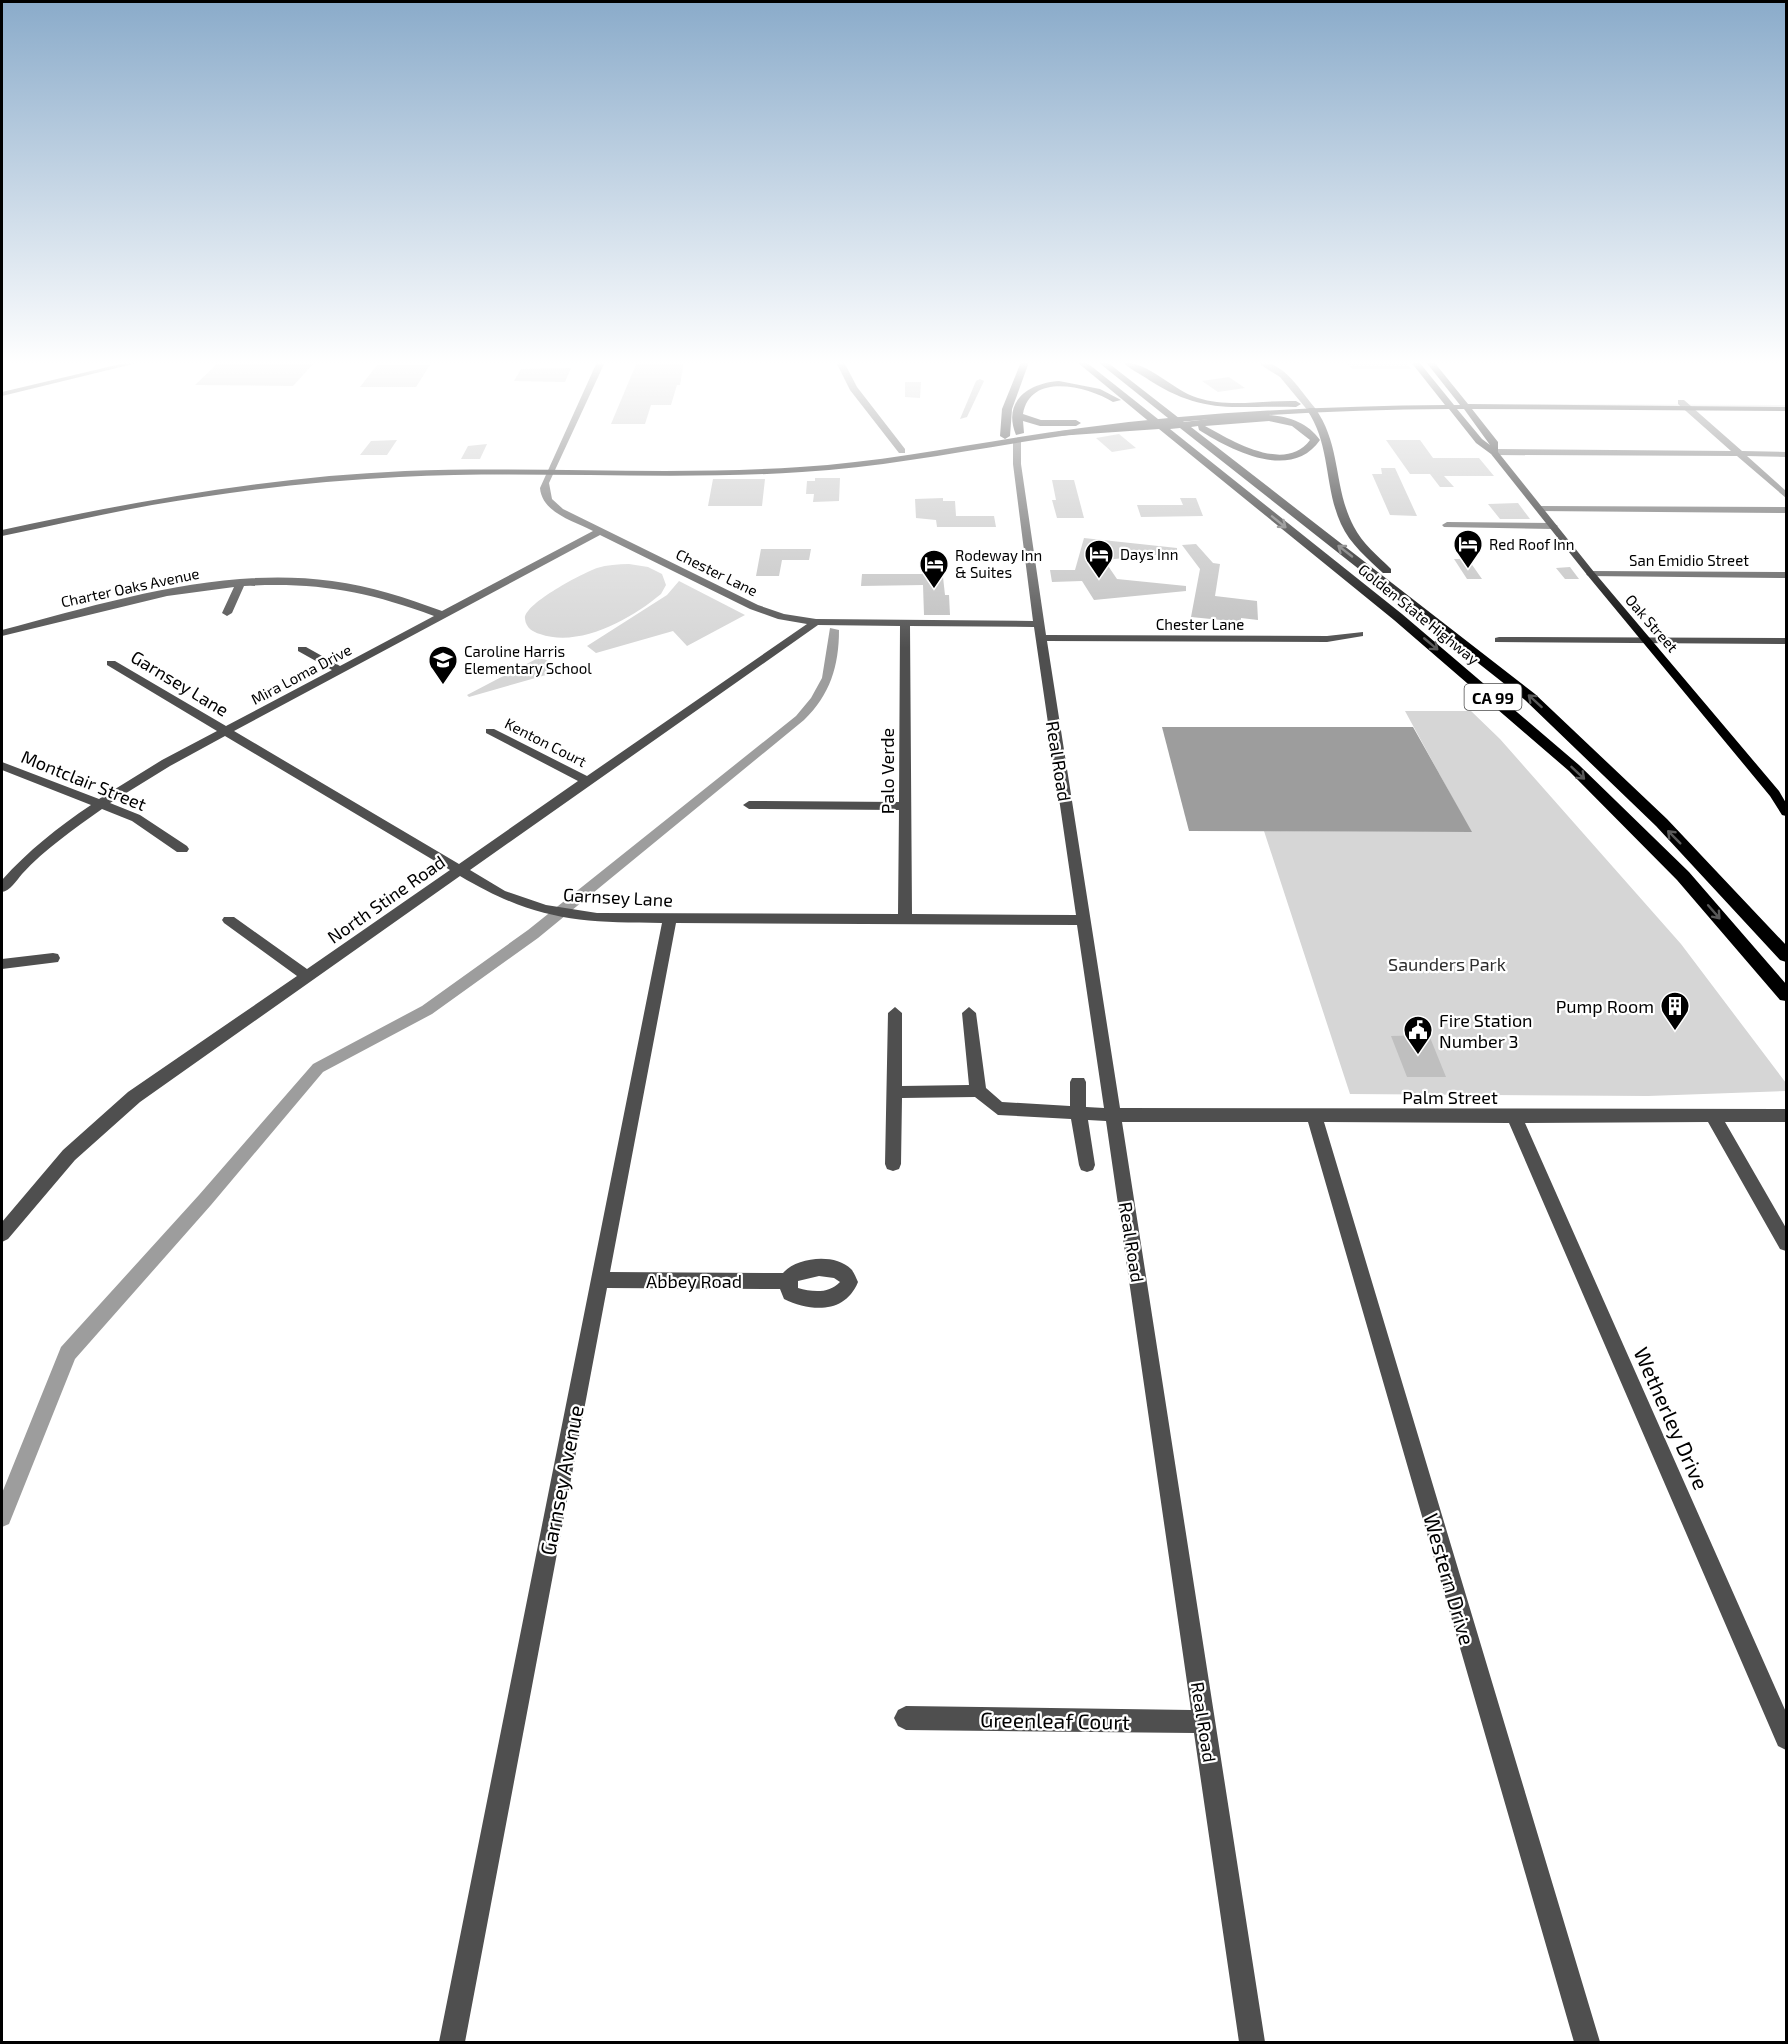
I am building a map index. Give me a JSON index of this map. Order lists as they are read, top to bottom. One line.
{"streets":{"highway":["Golden State Highway","CA 99"],"main road":["Oak Street"],"street":["San Emidio Street","Chester Lane","Charter Oaks Avenue","Mira Loma Drive","Garnsey Lane","Kenton Court","Real Road","Palo Verde","Montclair Street","North Stine Road","Palm Street","Abbey Road","Wetherley Drive","Garnsey Avenue","Western Drive","Greenleaf Court"]},"crossings":[["San Emidio Street","Oak Street"],["Chester Lane","Mira Loma Drive"],["Chester Lane","Real Road"],["Chester Lane","Palo Verde"],["Chester Lane","North Stine Road"],["Charter Oaks Avenue","Mira Loma Drive"],["Mira Loma Drive","Garnsey Lane"],["Mira Loma Drive","Montclair Street"],["Garnsey Lane","Real Road"],["Garnsey Lane","Palo Verde"],["Garnsey Lane","North Stine Road"],["Garnsey Lane","Garnsey Avenue"],["Kenton Court","North Stine Road"],["Real Road","Palm Street"],["Real Road","Greenleaf Court"],["Palm Street","Wetherley Drive"],["Palm Street","Western Drive"],["Abbey Road","Garnsey Avenue"]],"parks":["Saunders Park"],"places":{"hotel":["Red Roof Inn","Days Inn","Rodeway Inn & Suites"],"school or university":["Caroline Harris Elementary School"],"building":["Pump Room"],"public building":["Fire Station Number 3"]}}
